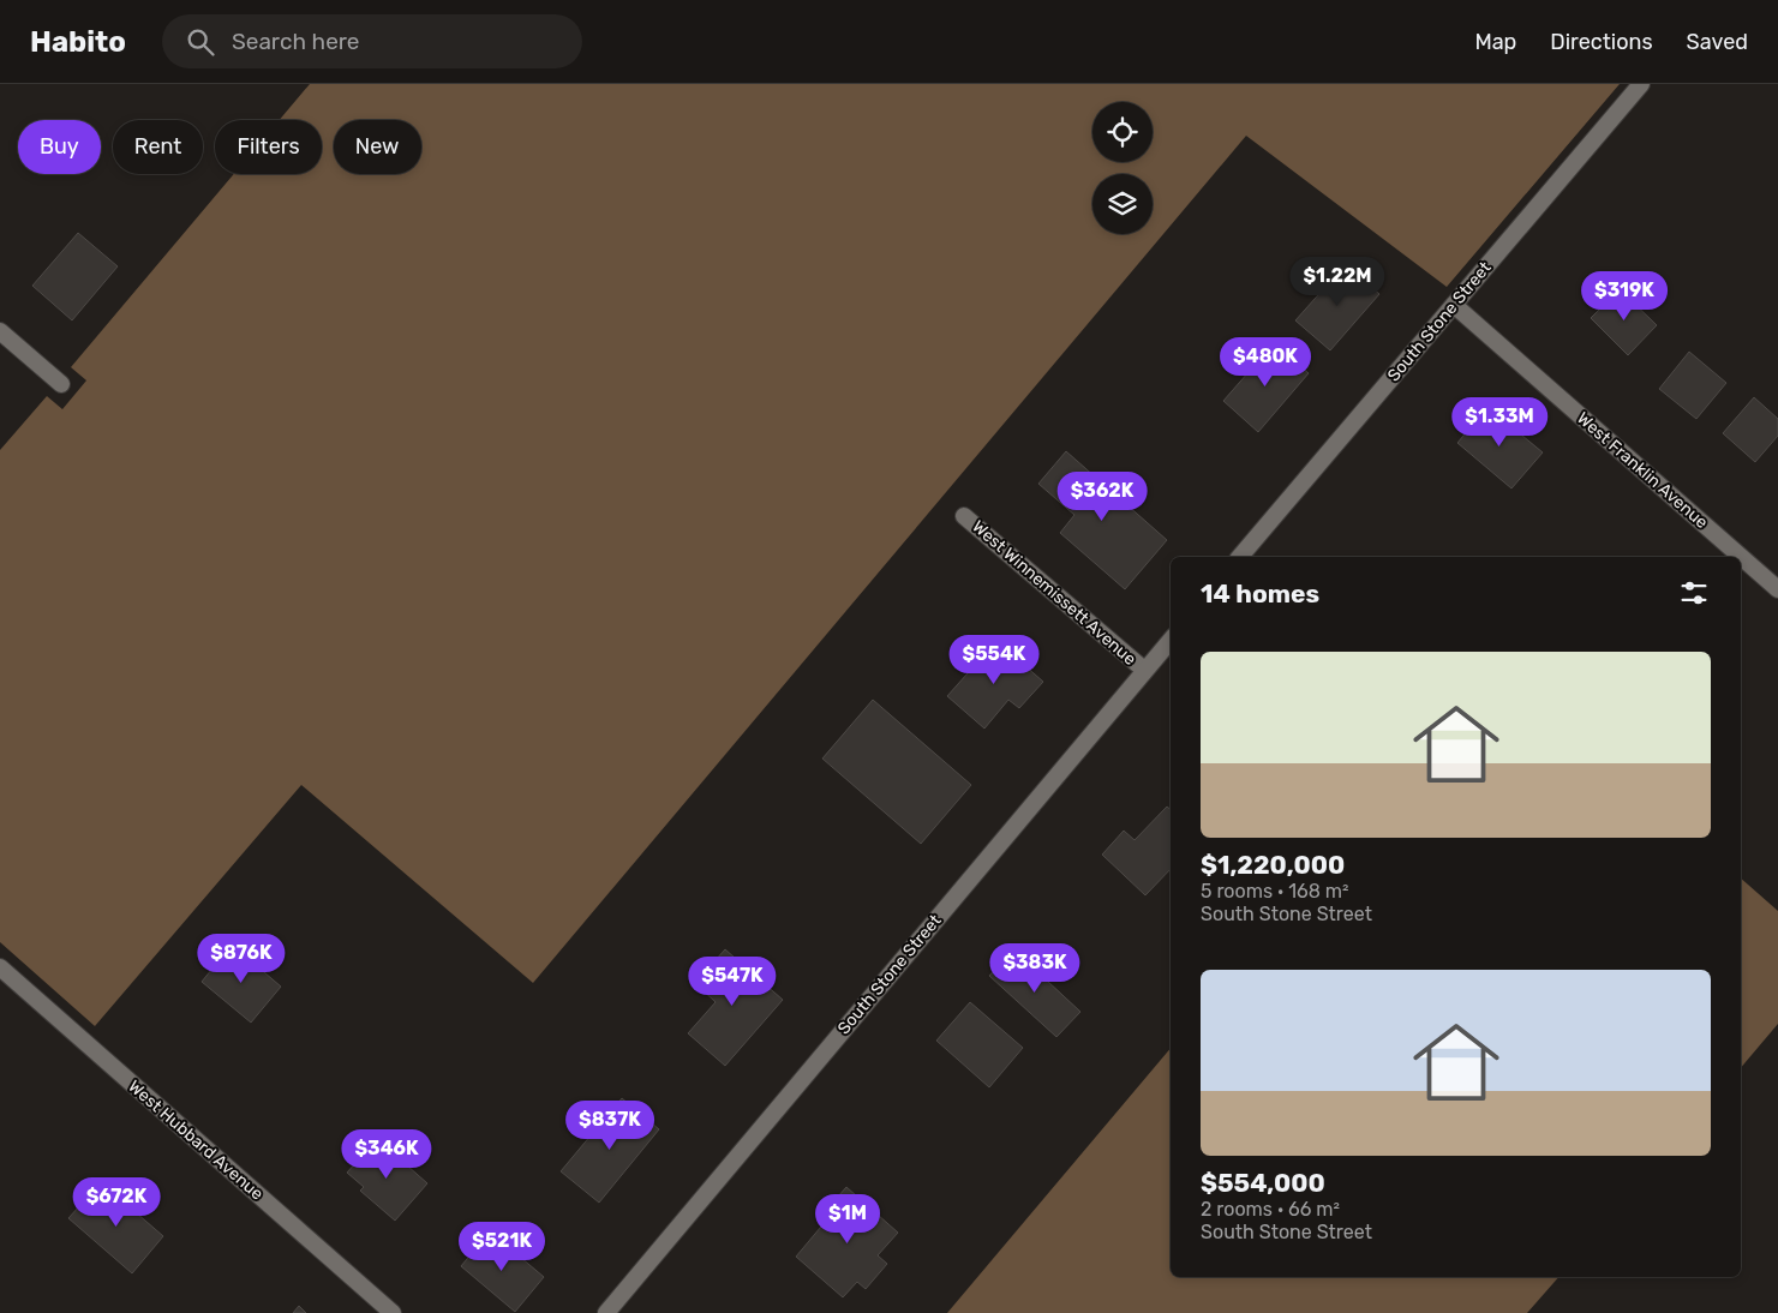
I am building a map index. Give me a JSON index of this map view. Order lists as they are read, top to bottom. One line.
{"streets":{"street":["South Stone Street","West Franklin Avenue","West Winnemissett Avenue","West Hubbard Avenue"]},"crossings":[["South Stone Street","West Franklin Avenue"],["South Stone Street","West Winnemissett Avenue"]],"page":{"header":"Habito","search":"Search here","nav":["Map","Directions","Saved"],"chip":["Buy","Rent","Filters","New"],"price":["$1.22M","$319K","$480K","$1.33M","$362K","$554K","$876K","$383K","$547K","$837K","$346K","$672K","$1M","$521K"],"heading":"14 homes","list":[{"name":"$1,220,000","note":"5 rooms · 168 m² · South Stone Street"},{"name":"$554,000","note":"2 rooms · 66 m² · South Stone Street"}]}}
